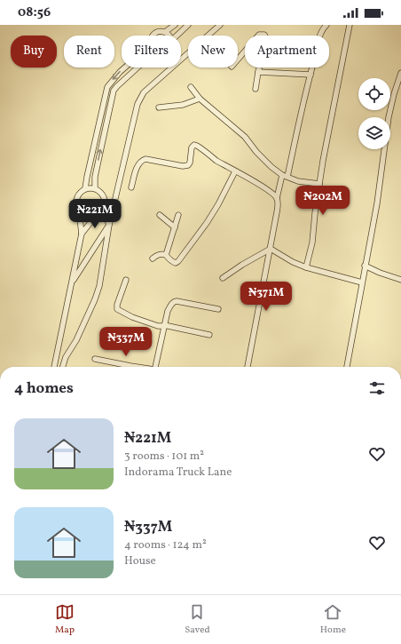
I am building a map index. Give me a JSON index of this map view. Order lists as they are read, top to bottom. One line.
{"page":{"status":"08:56","chip":["Buy","Rent","Filters","New","Apartment"],"price":["₦202M","₦221M","₦371M","₦337M"],"heading":"4 homes","list":[{"name":"₦221M","note":"3 rooms · 101 m² · Indorama Truck Lane"},{"name":"₦337M","note":"4 rooms · 124 m² · House"}],"tabs":["Map","Saved","Home"]}}
